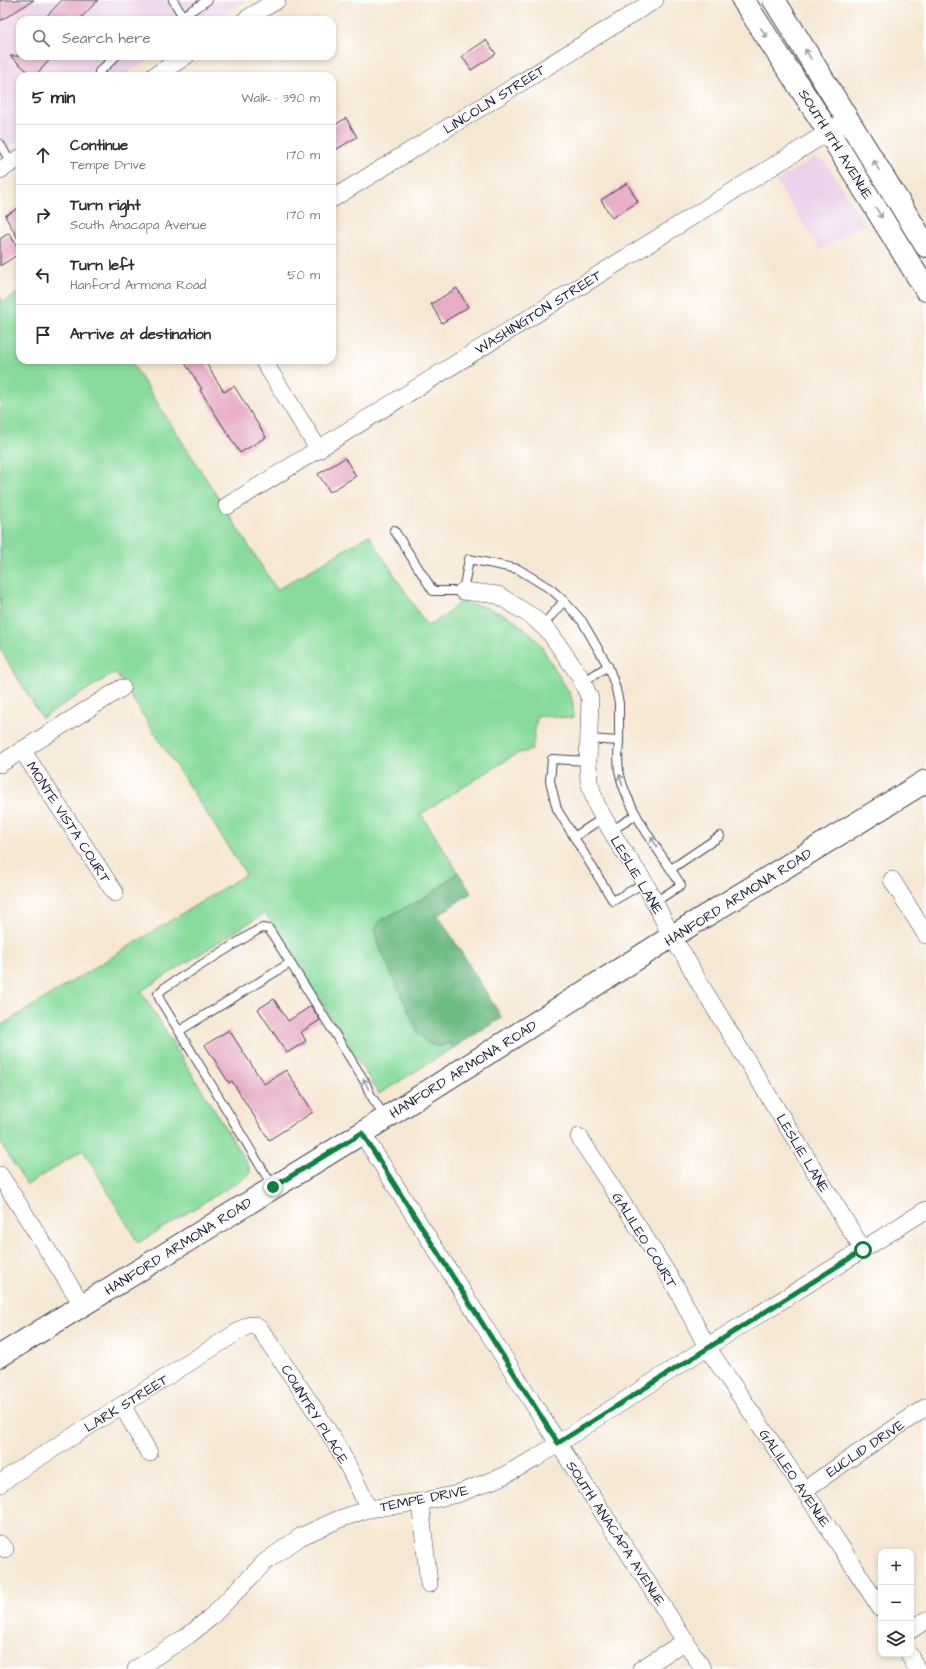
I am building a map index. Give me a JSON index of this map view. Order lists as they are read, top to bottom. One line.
{"streets":{"main road":["SOUTH 11TH AVENUE","HANFORD ARMONA ROAD"],"street":["LINCOLN STREET","WASHINGTON STREET","MONTE VISTA COURT","LESLIE LANE","GALILEO COURT","LARK STREET","COUNTRY PLACE","EUCLID DRIVE","GALILEO AVENUE","TEMPE DRIVE","SOUTH ANACAPA AVENUE"]},"crossings":[["SOUTH 11TH AVENUE","WASHINGTON STREET"],["LESLIE LANE","HANFORD ARMONA ROAD"],["LESLIE LANE","TEMPE DRIVE"],["HANFORD ARMONA ROAD","SOUTH ANACAPA AVENUE"],["GALILEO COURT","GALILEO AVENUE"],["GALILEO COURT","TEMPE DRIVE"],["LARK STREET","COUNTRY PLACE"],["COUNTRY PLACE","TEMPE DRIVE"],["EUCLID DRIVE","GALILEO AVENUE"],["GALILEO AVENUE","TEMPE DRIVE"],["TEMPE DRIVE","SOUTH ANACAPA AVENUE"]],"page":{"search":"Search here","heading":["5 min","Walk · 390 m"],"list":[["Continue","Tempe Drive","170 m"],["Turn right","South Anacapa Avenue","170 m"],["Turn left","Hanford Armona Road","50 m"],"Arrive at destination"],"map_buttons":["+","−"]}}
